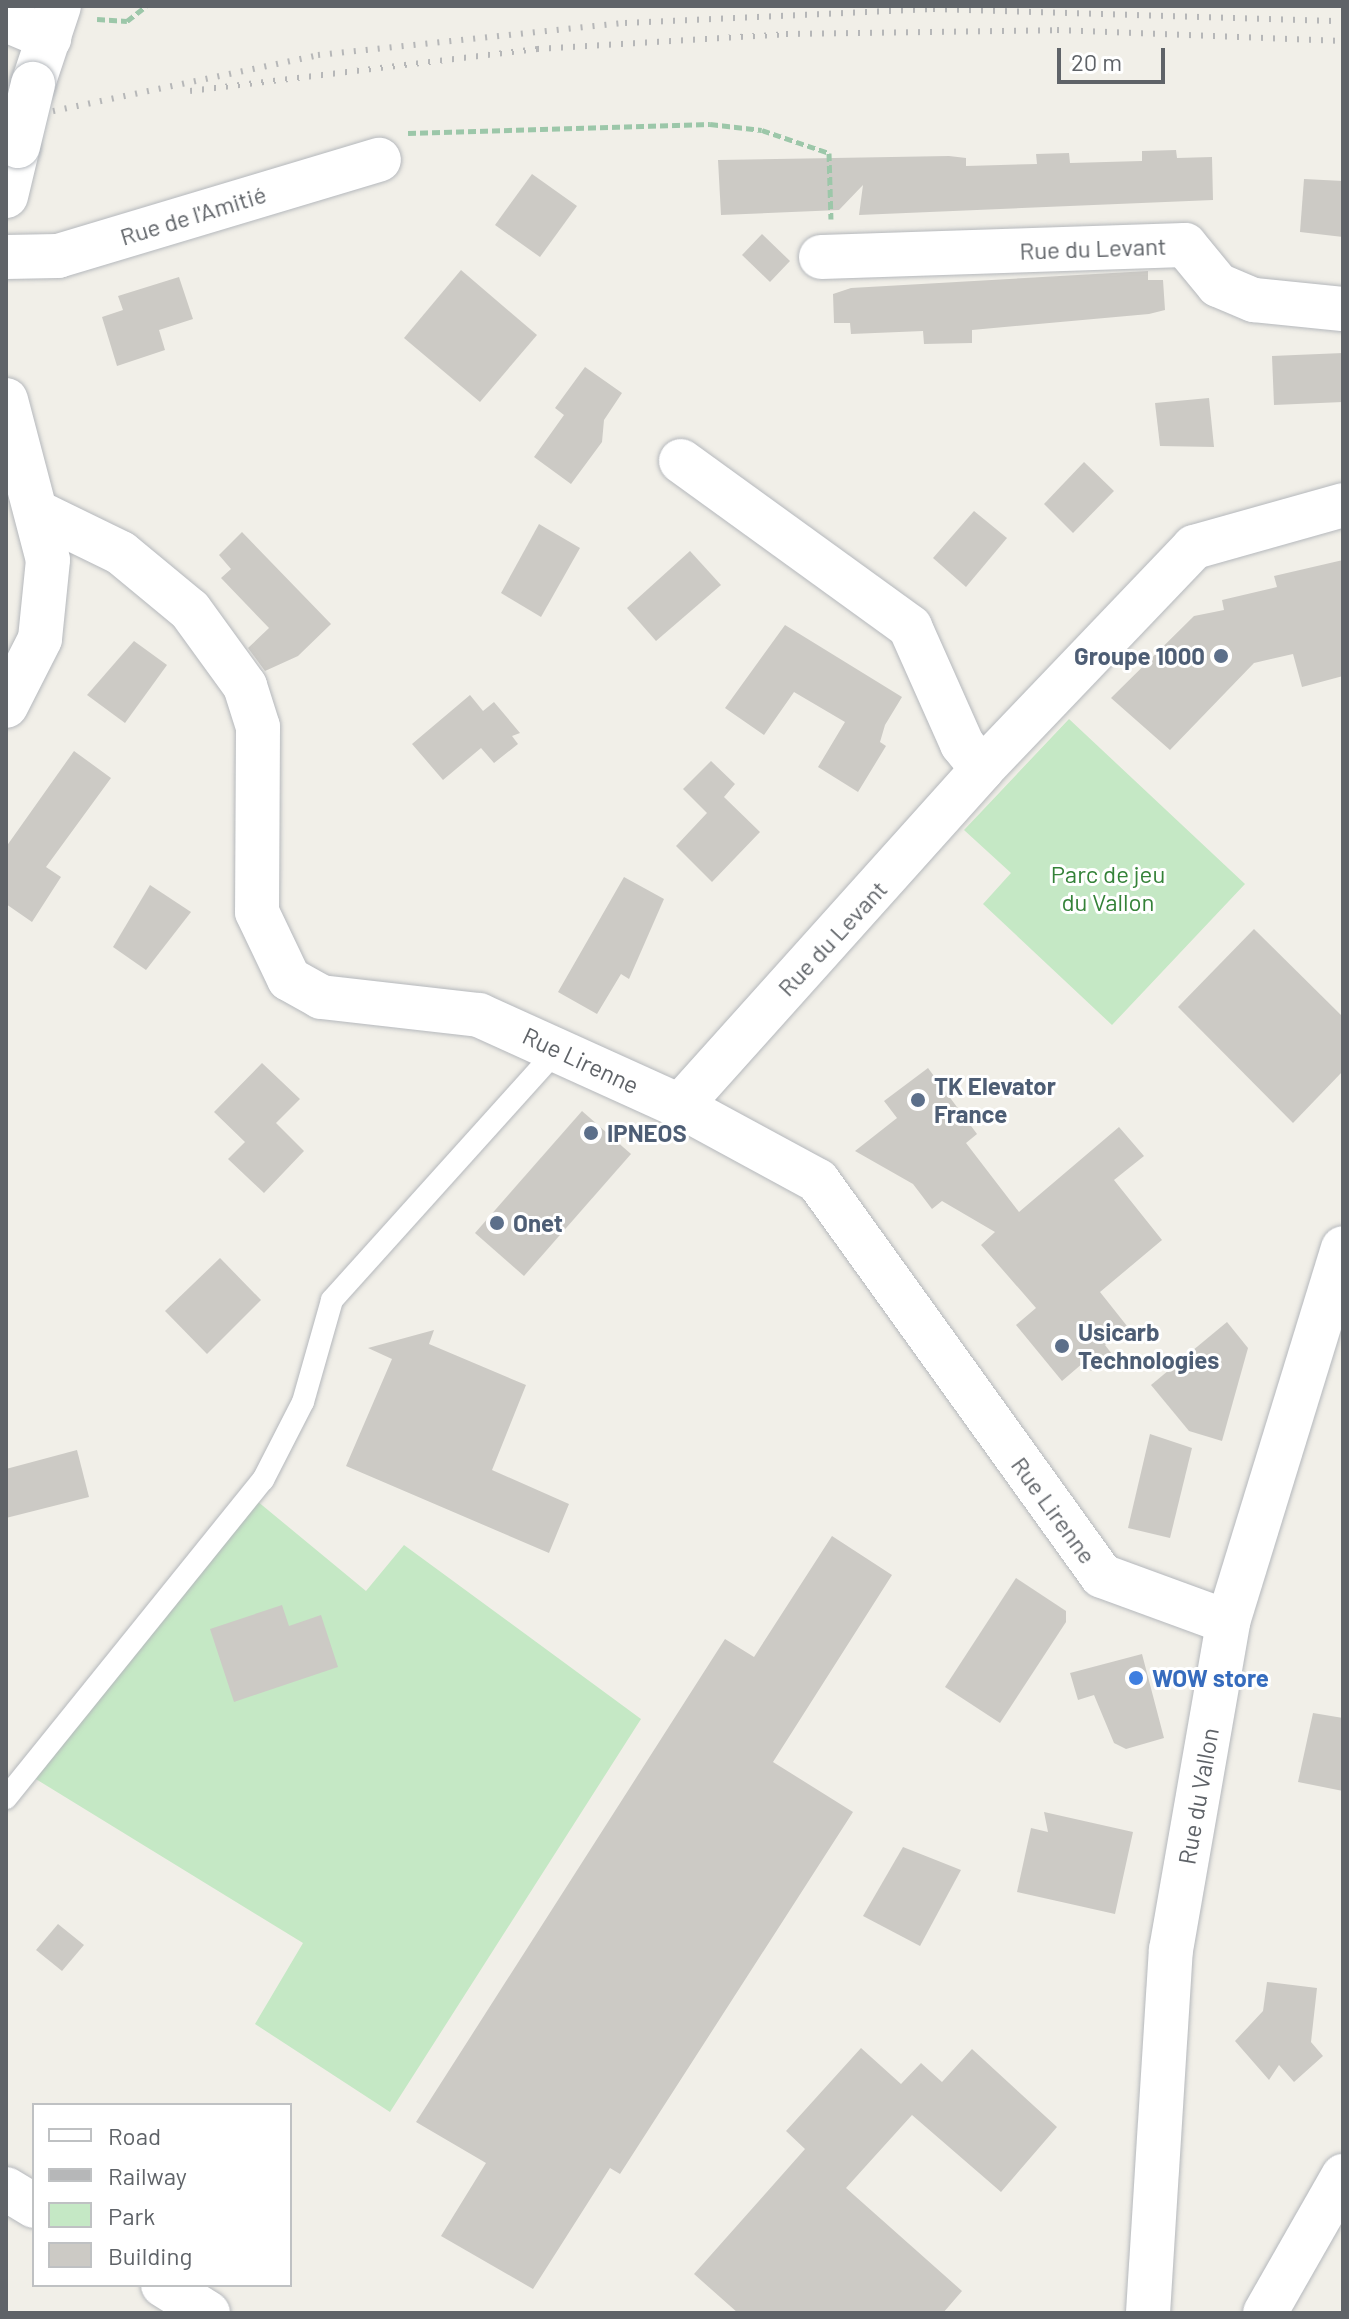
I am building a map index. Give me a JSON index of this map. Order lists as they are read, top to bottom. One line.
{"streets":{"street":["Rue de l'Amitié","Rue du Levant","Rue Lirenne","Rue du Vallon"]},"crossings":[["Rue du Levant","Rue Lirenne"],["Rue Lirenne","Rue du Vallon"]],"parks":["Parc de jeu du Vallon"],"places":["Groupe 1000","TK Elevator France","IPNEOS","Onet","Usicarb Technologies","WOW store"],"legend":["Road","Railway","Park","Building"],"scale_bar":"20 m"}
